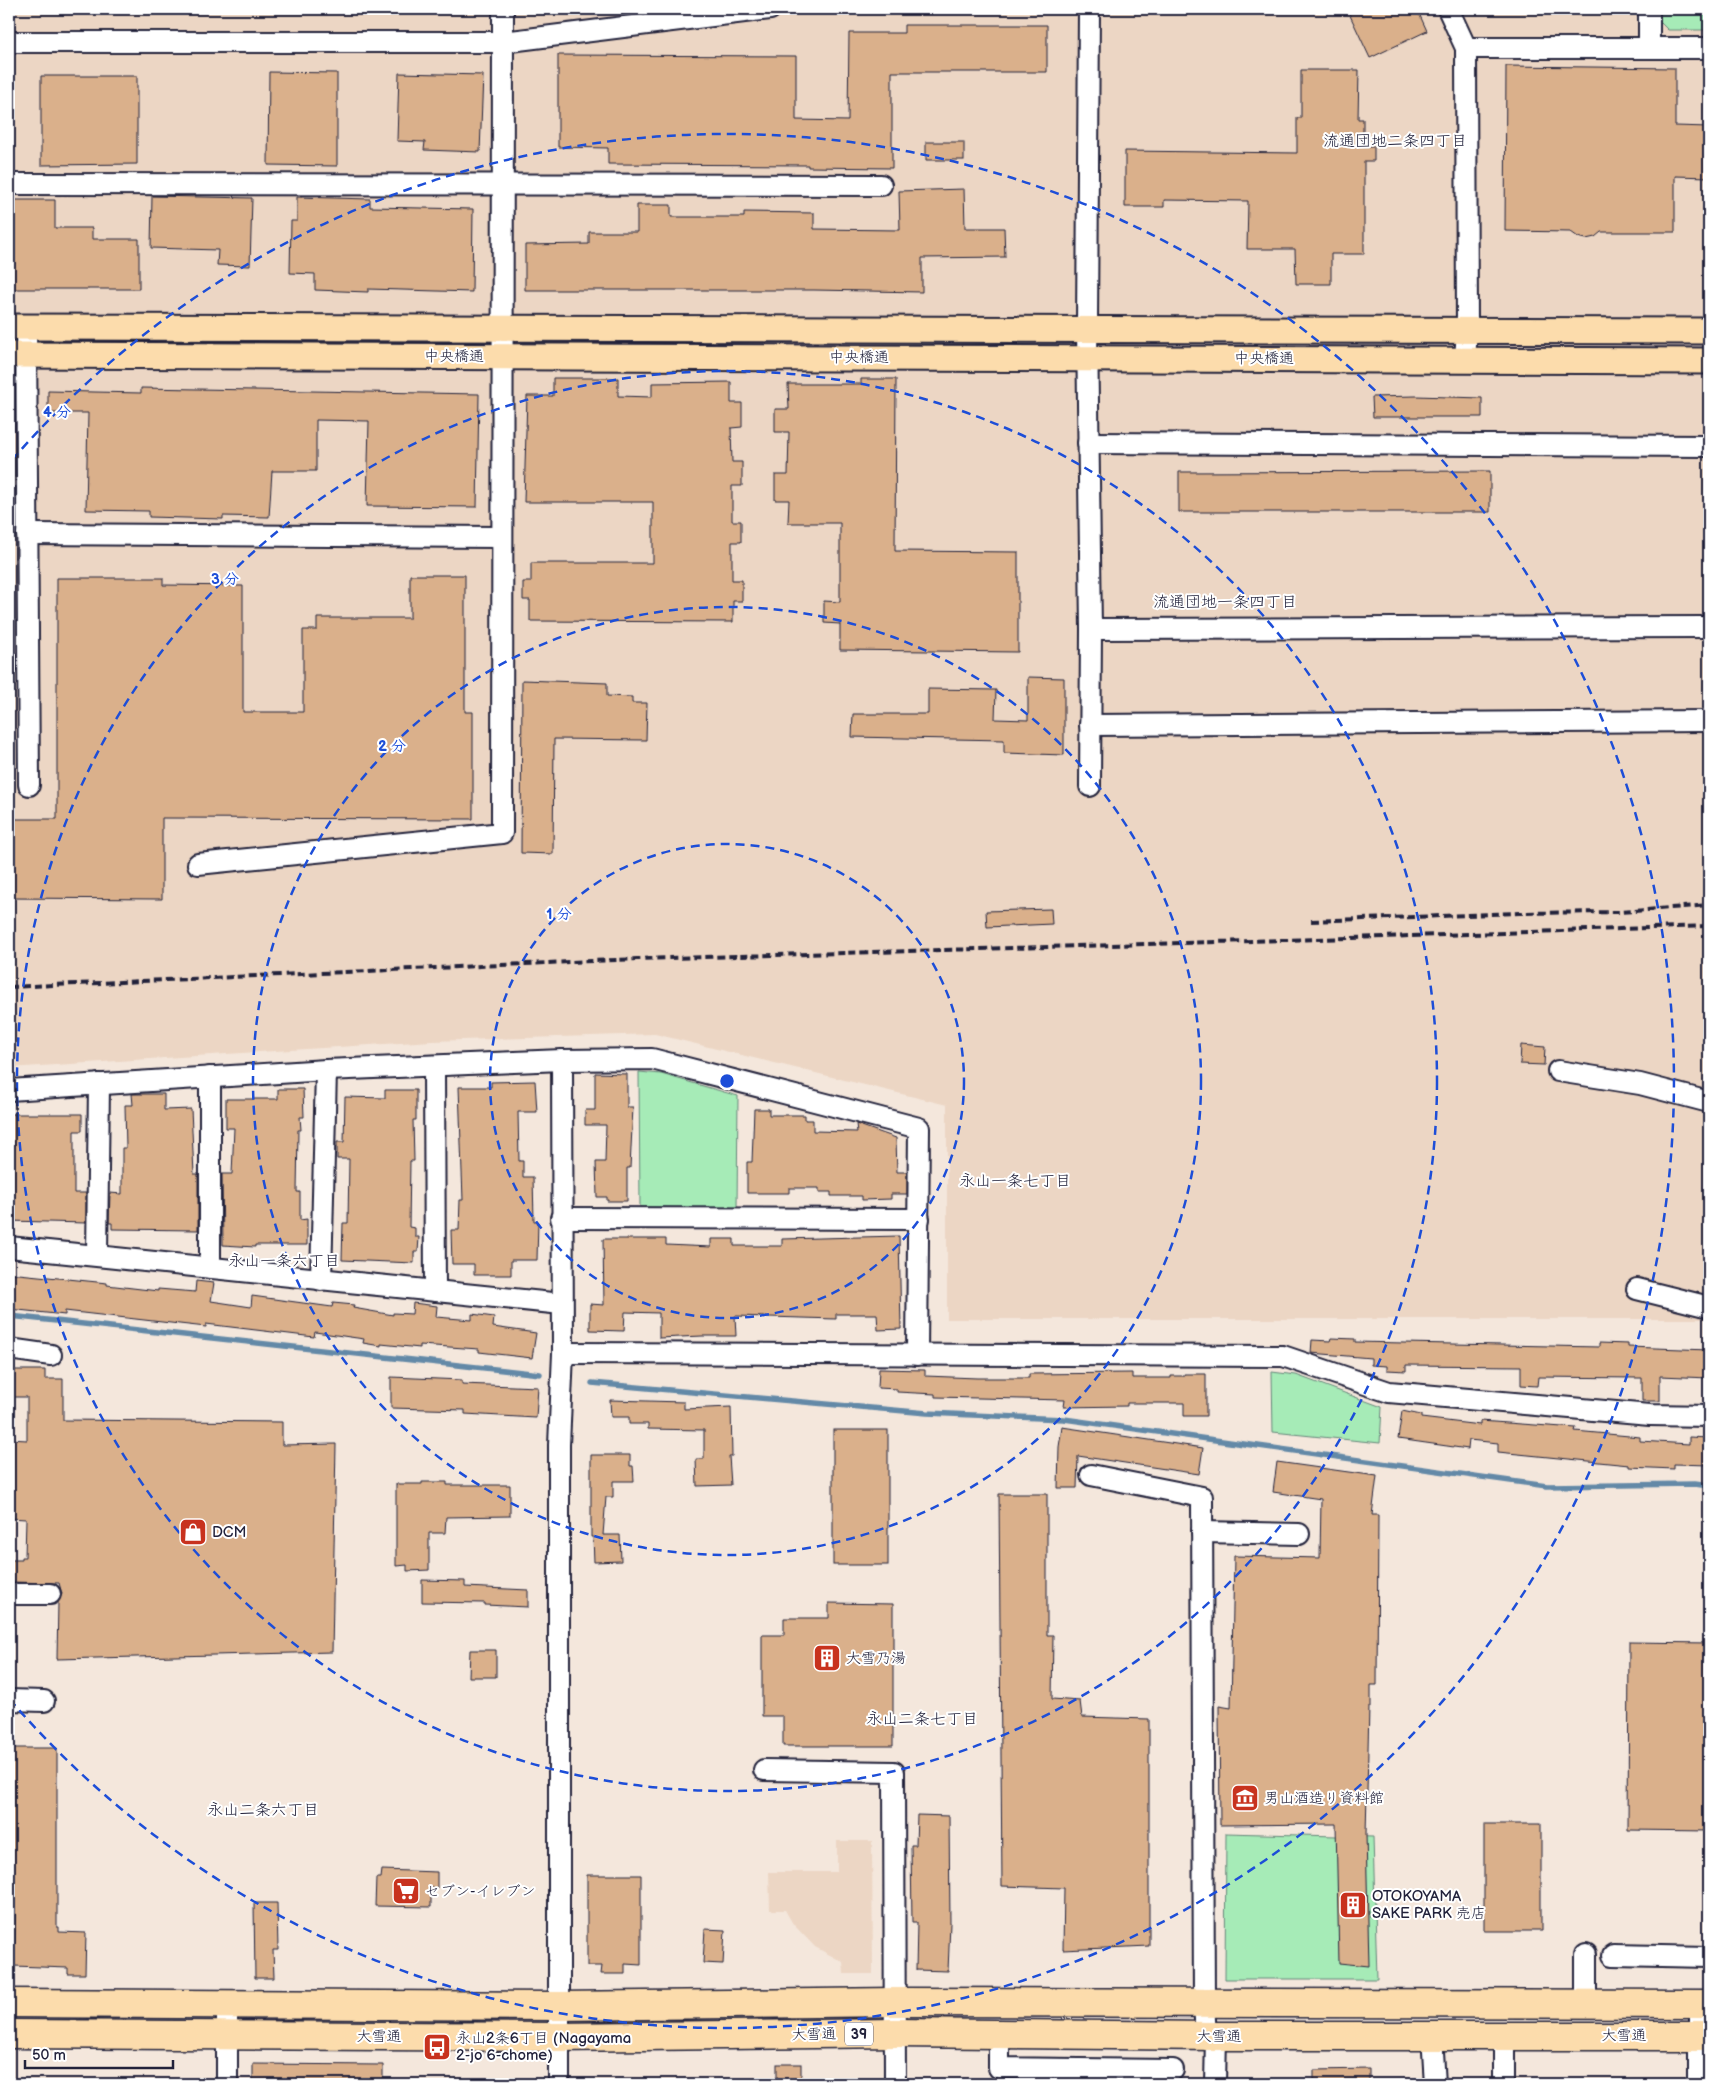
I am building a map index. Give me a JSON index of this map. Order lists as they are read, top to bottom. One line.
{"streets":{"highway":["大雪通","39"],"main road":["中央橋通"]},"districts":["流通団地二条四丁目","流通団地一条四丁目","永山一条七丁目","永山一条六丁目","永山二条七丁目","永山二条六丁目"],"places":{"shop":["DCM"],"building":["大雪乃湯","OTOKOYAMA SAKE PARK 売店"],"museum":["男山酒造り資料館"],"supermarket":["セブン-イレブン"],"bus stop":["永山2条6丁目 (Nagayama 2-jo 6-chome)"]},"scale_bar":"50 m","rings":["4 分","3 分","2 分","1 分"]}
